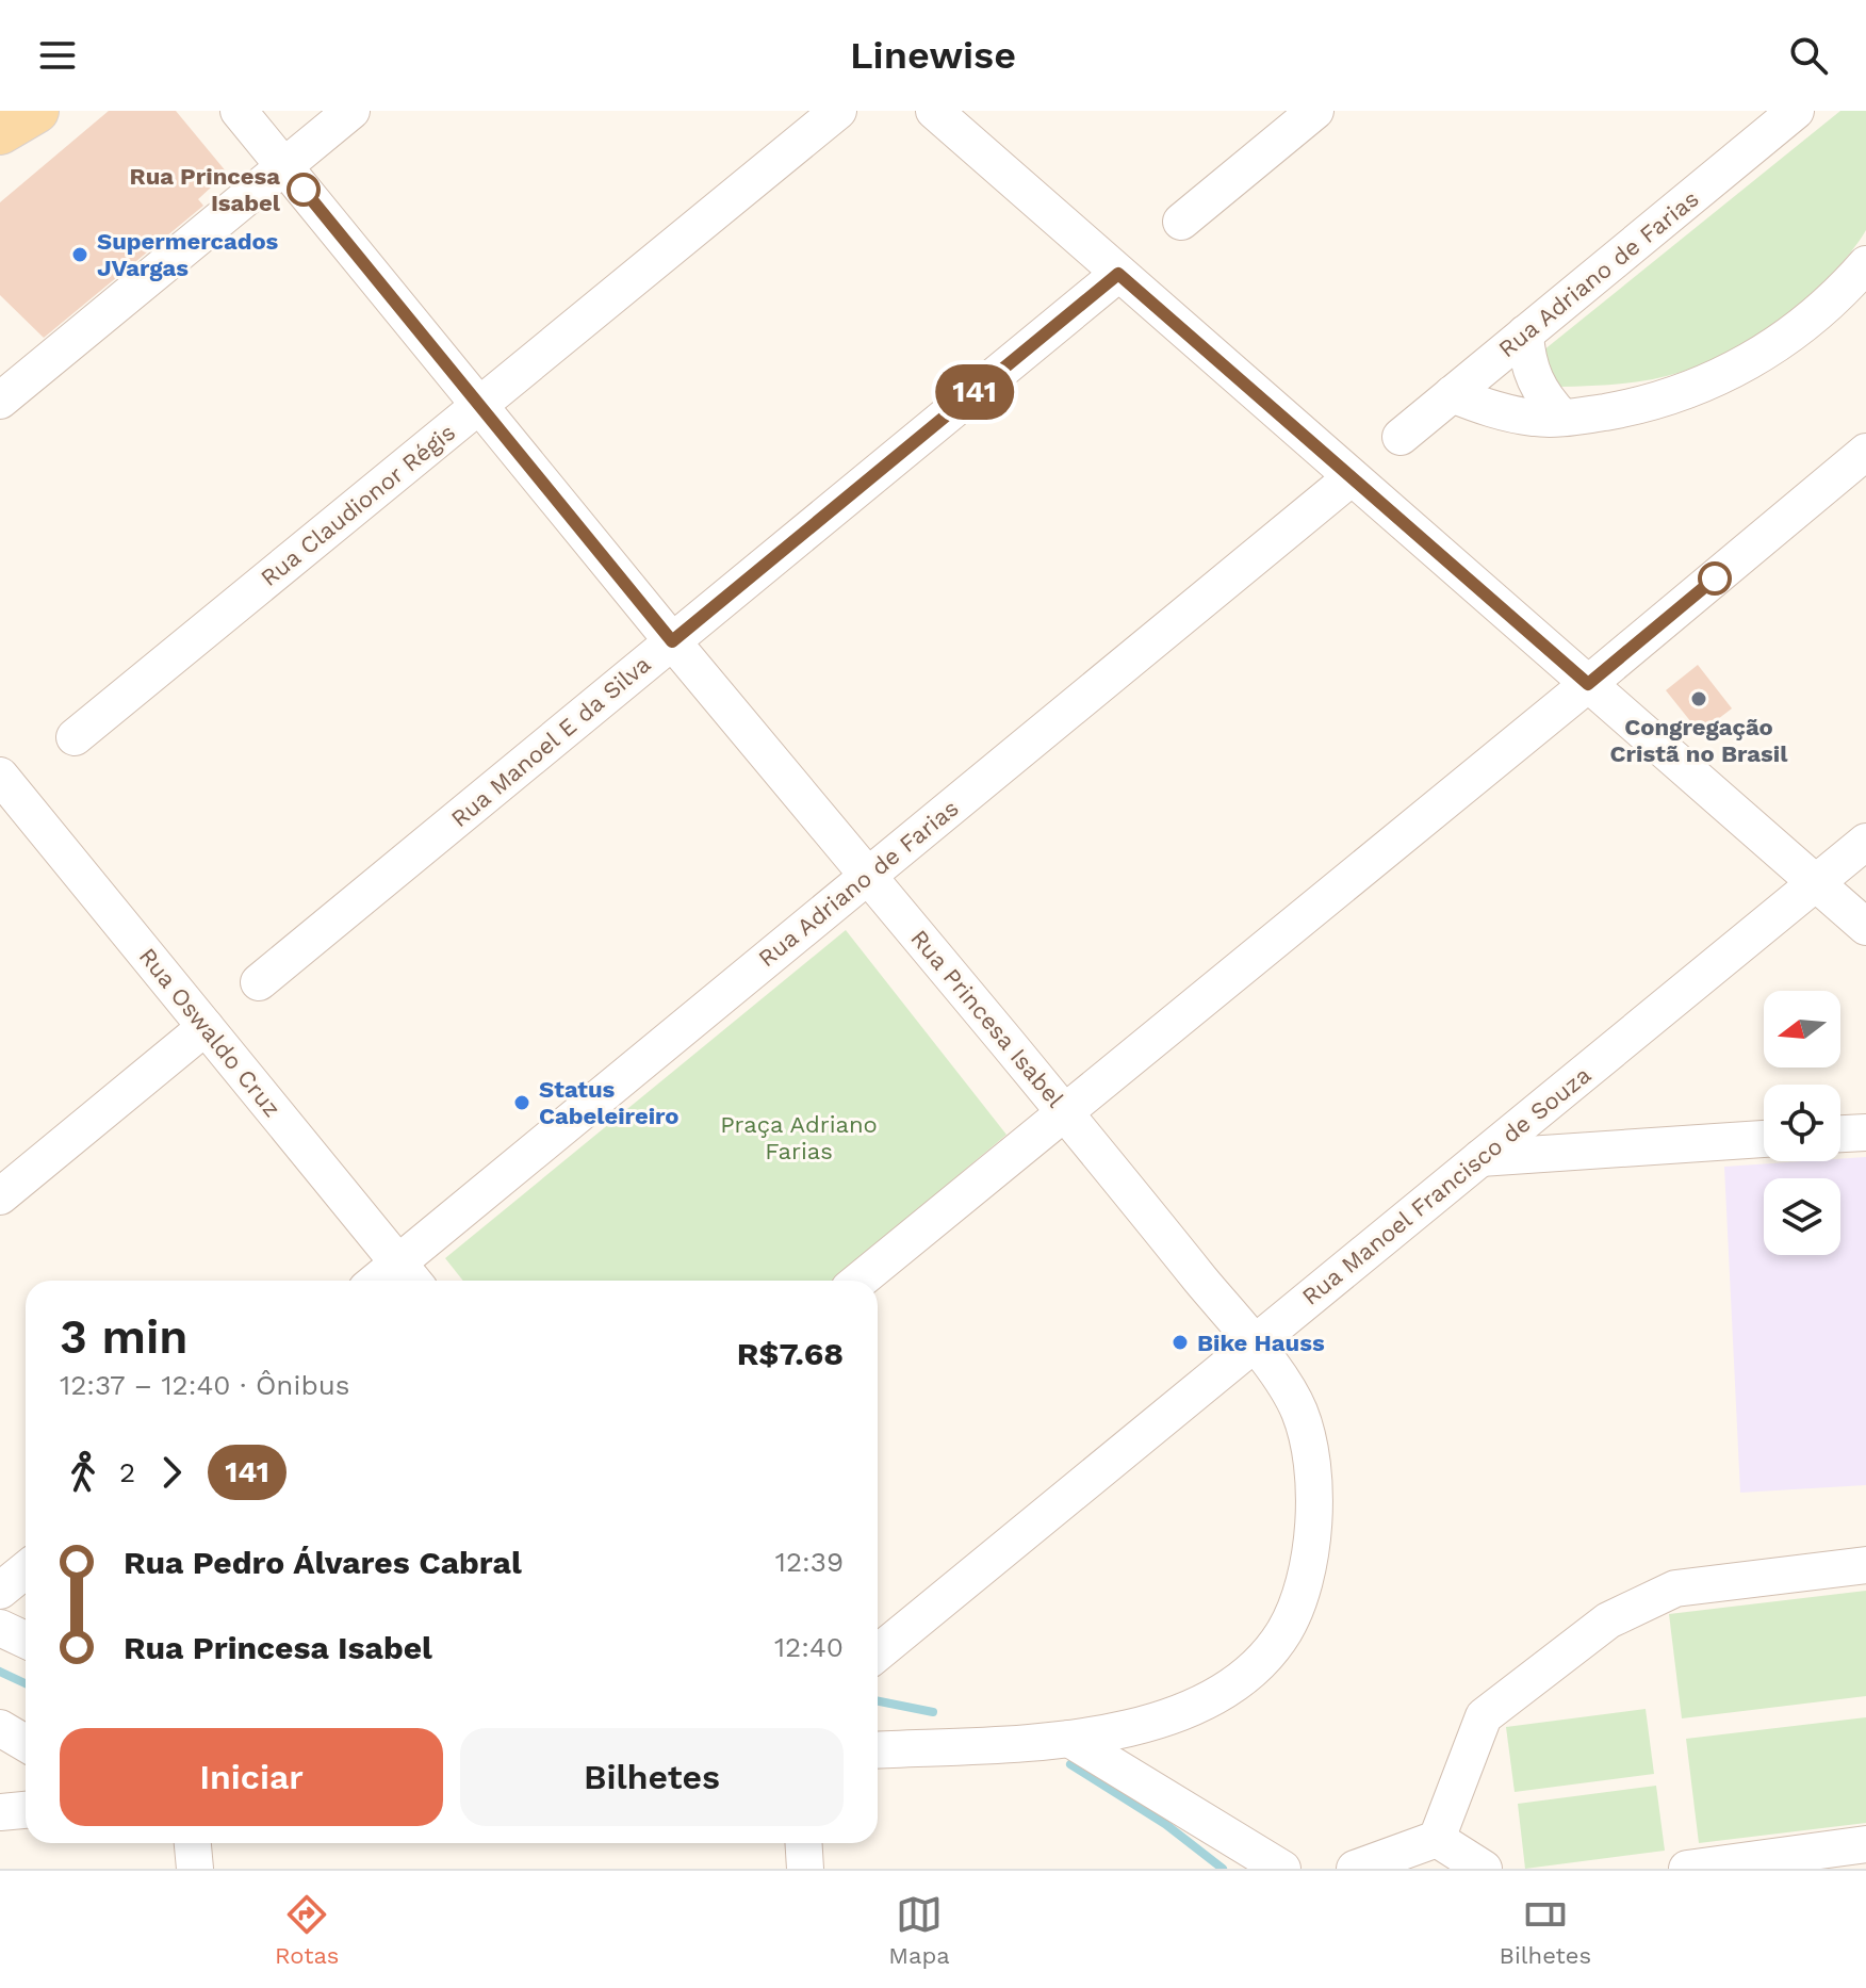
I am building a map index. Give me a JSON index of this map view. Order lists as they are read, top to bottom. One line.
{"streets":{"street":["Rua Adriano de Farias","Rua Claudionor Régis","Rua Manoel E da Silva","Rua Princesa Isabel","Rua Oswaldo Cruz","Rua Manoel Francisco de Souza"]},"crossings":[["Rua Adriano de Farias","Rua Princesa Isabel"],["Rua Adriano de Farias","Rua Oswaldo Cruz"],["Rua Claudionor Régis","Rua Princesa Isabel"],["Rua Manoel E da Silva","Rua Princesa Isabel"],["Rua Princesa Isabel","Rua Manoel Francisco de Souza"]],"parks":["Praça Adriano Farias"],"places":["Rua Princesa Isabel","Supermercados JVargas","Congregação Cristã no Brasil","Status Cabeleireiro","Bike Hauss"],"lines":["bus line 141"],"north":"left","page":{"header":"Linewise","on_map":"141","heading":["3 min","12:37 – 12:40 · Ônibus","R$7.68"],"legs":["2","141"],"list":[{"name":"Rua Pedro Álvares Cabral","value":"12:39"},{"name":"Rua Princesa Isabel","value":"12:40"}],"buttons":["Iniciar","Bilhetes"],"tabs":["Rotas","Mapa","Bilhetes"]}}
